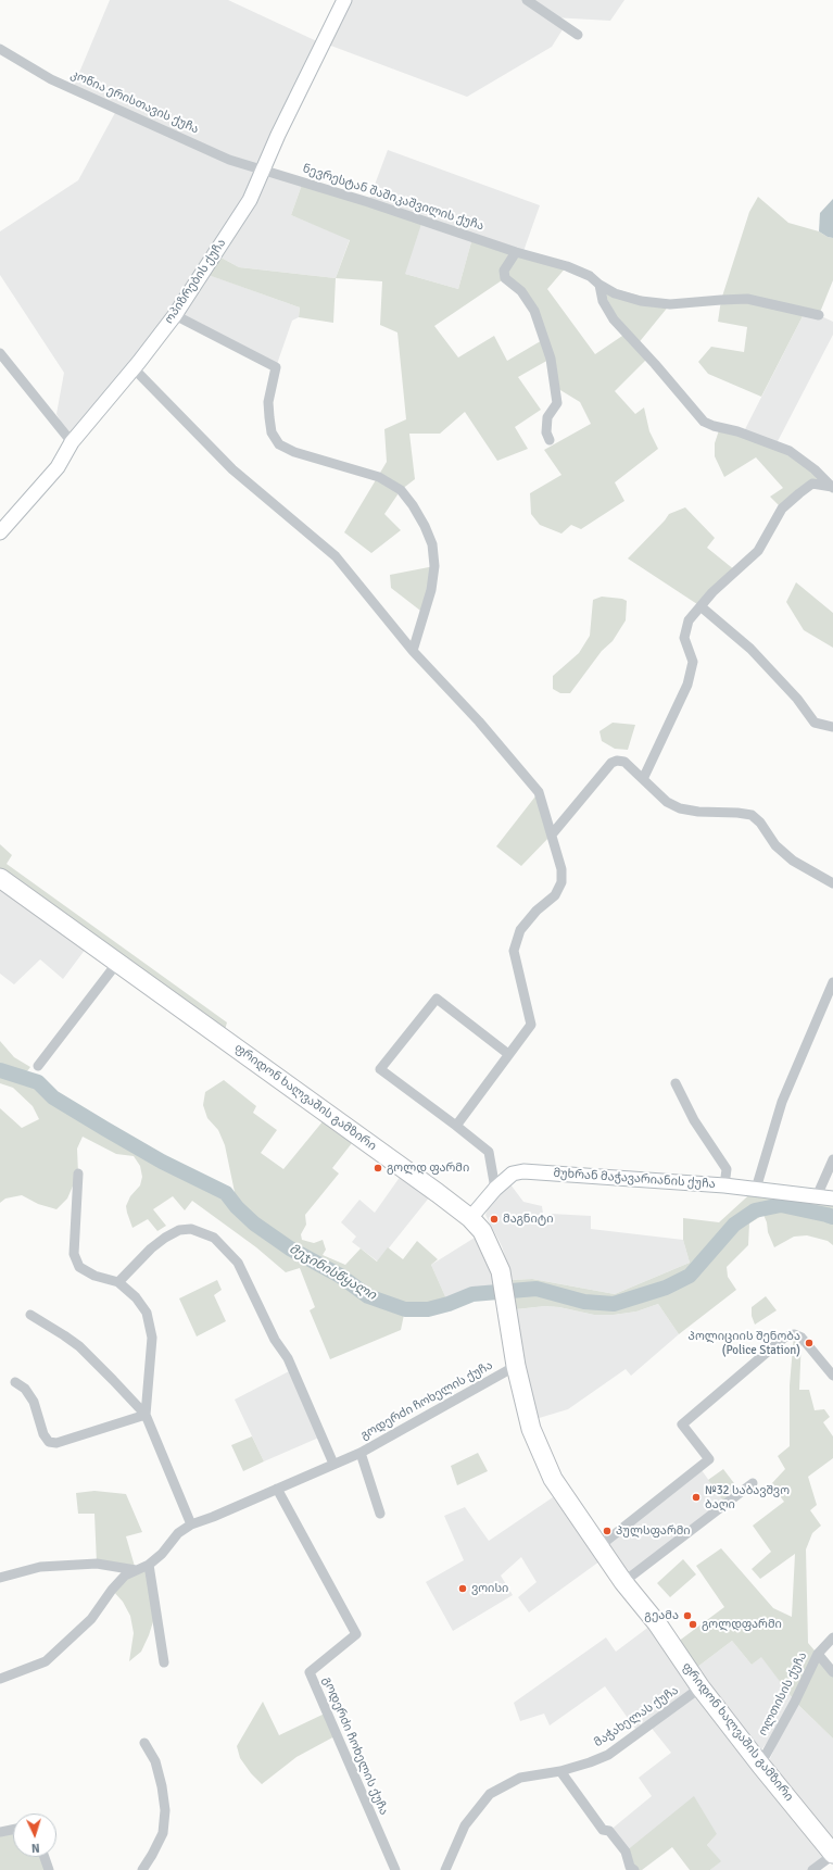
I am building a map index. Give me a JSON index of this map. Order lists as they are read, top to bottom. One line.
{"streets":{"highway":["ფრიდონ ხალვაშის გამზირი"],"street":["კოწია ერისთავის ქუჩა","ნევრესტან შაშიკაშვილის ქუჩა","ოპიზრების ქუჩა","მუხრან მაჭავარიანის ქუჩა","გოდერძი ჩოხელის ქუჩა","ოლთისის ქუჩა","მაჭახელას ქუჩა"]},"crossings":[["კოწია ერისთავის ქუჩა","ნევრესტან შაშიკაშვილის ქუჩა"],["კოწია ერისთავის ქუჩა","ოპიზრების ქუჩა"],["ნევრესტან შაშიკაშვილის ქუჩა","ოპიზრების ქუჩა"],["ფრიდონ ხალვაშის გამზირი","მუხრან მაჭავარიანის ქუჩა"],["ფრიდონ ხალვაშის გამზირი","გოდერძი ჩოხელის ქუჩა"],["ფრიდონ ხალვაშის გამზირი","ოლთისის ქუჩა"],["ფრიდონ ხალვაშის გამზირი","მაჭახელას ქუჩა"]],"water":["მეჯინისწყალი"],"places":["გოლდ ფარმი","მაგნიტი","პოლიციის შენობა (Police Station)","№32 საბავშვო ბაღი","პულსფარმი","ვოისი","გეამა","გოლდფარმი"],"north":"bottom"}
